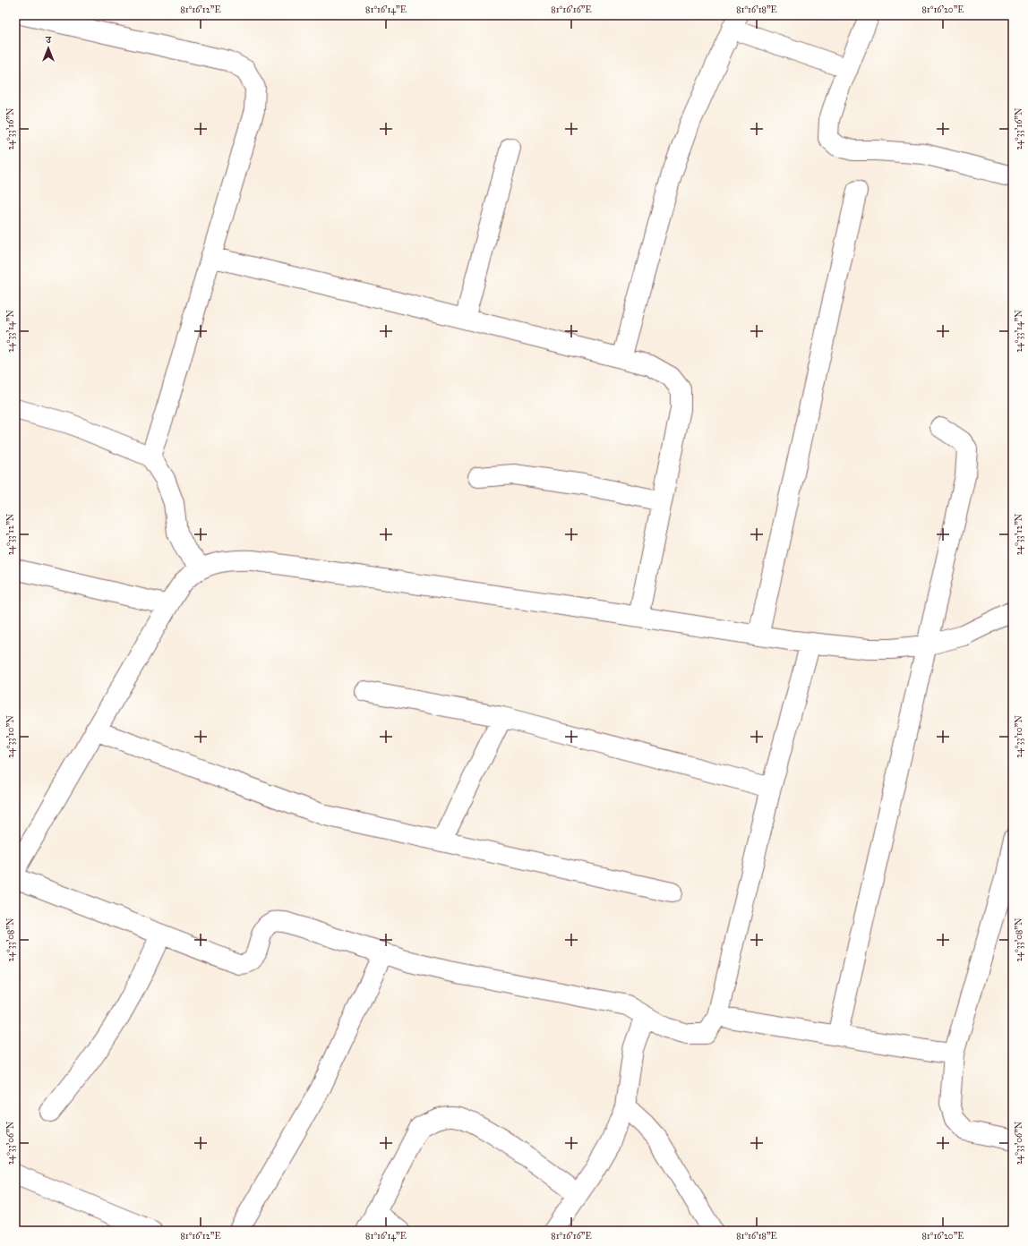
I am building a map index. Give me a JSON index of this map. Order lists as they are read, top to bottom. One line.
{"north":"top","coordinates":["81°16'12\"E","81°16'14\"E","81°16'16\"E","81°16'18\"E","81°16'20\"E","24°33'16\"N","24°33'14\"N","24°33'12\"N","24°33'10\"N","24°33'08\"N","24°33'06\"N"]}
